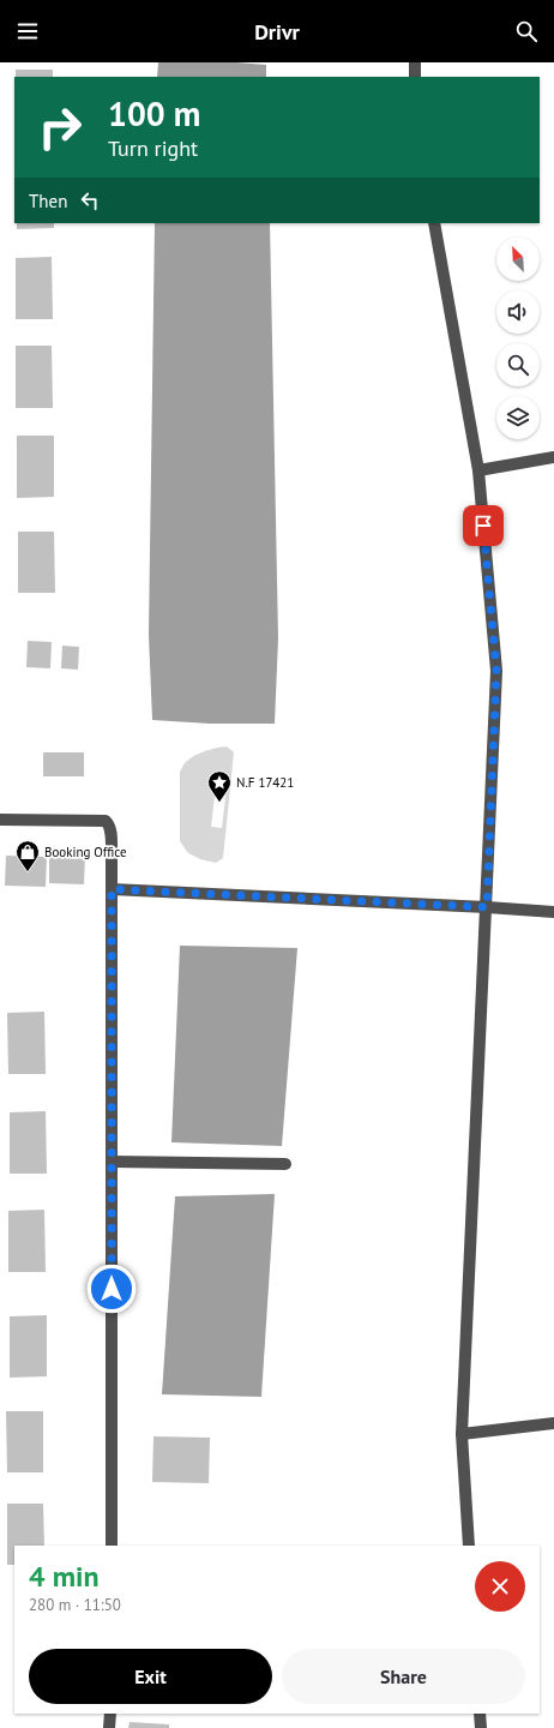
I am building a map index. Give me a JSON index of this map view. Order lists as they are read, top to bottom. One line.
{"places":{"place":["N.F 17421"],"shop":["Booking Office"]},"north":"top left","page":{"header":"Drivr","turn":["100 m","Turn right"],"then":"Then","heading":["4 min","280 m · 11:50"],"buttons":["Exit","Share"]}}
